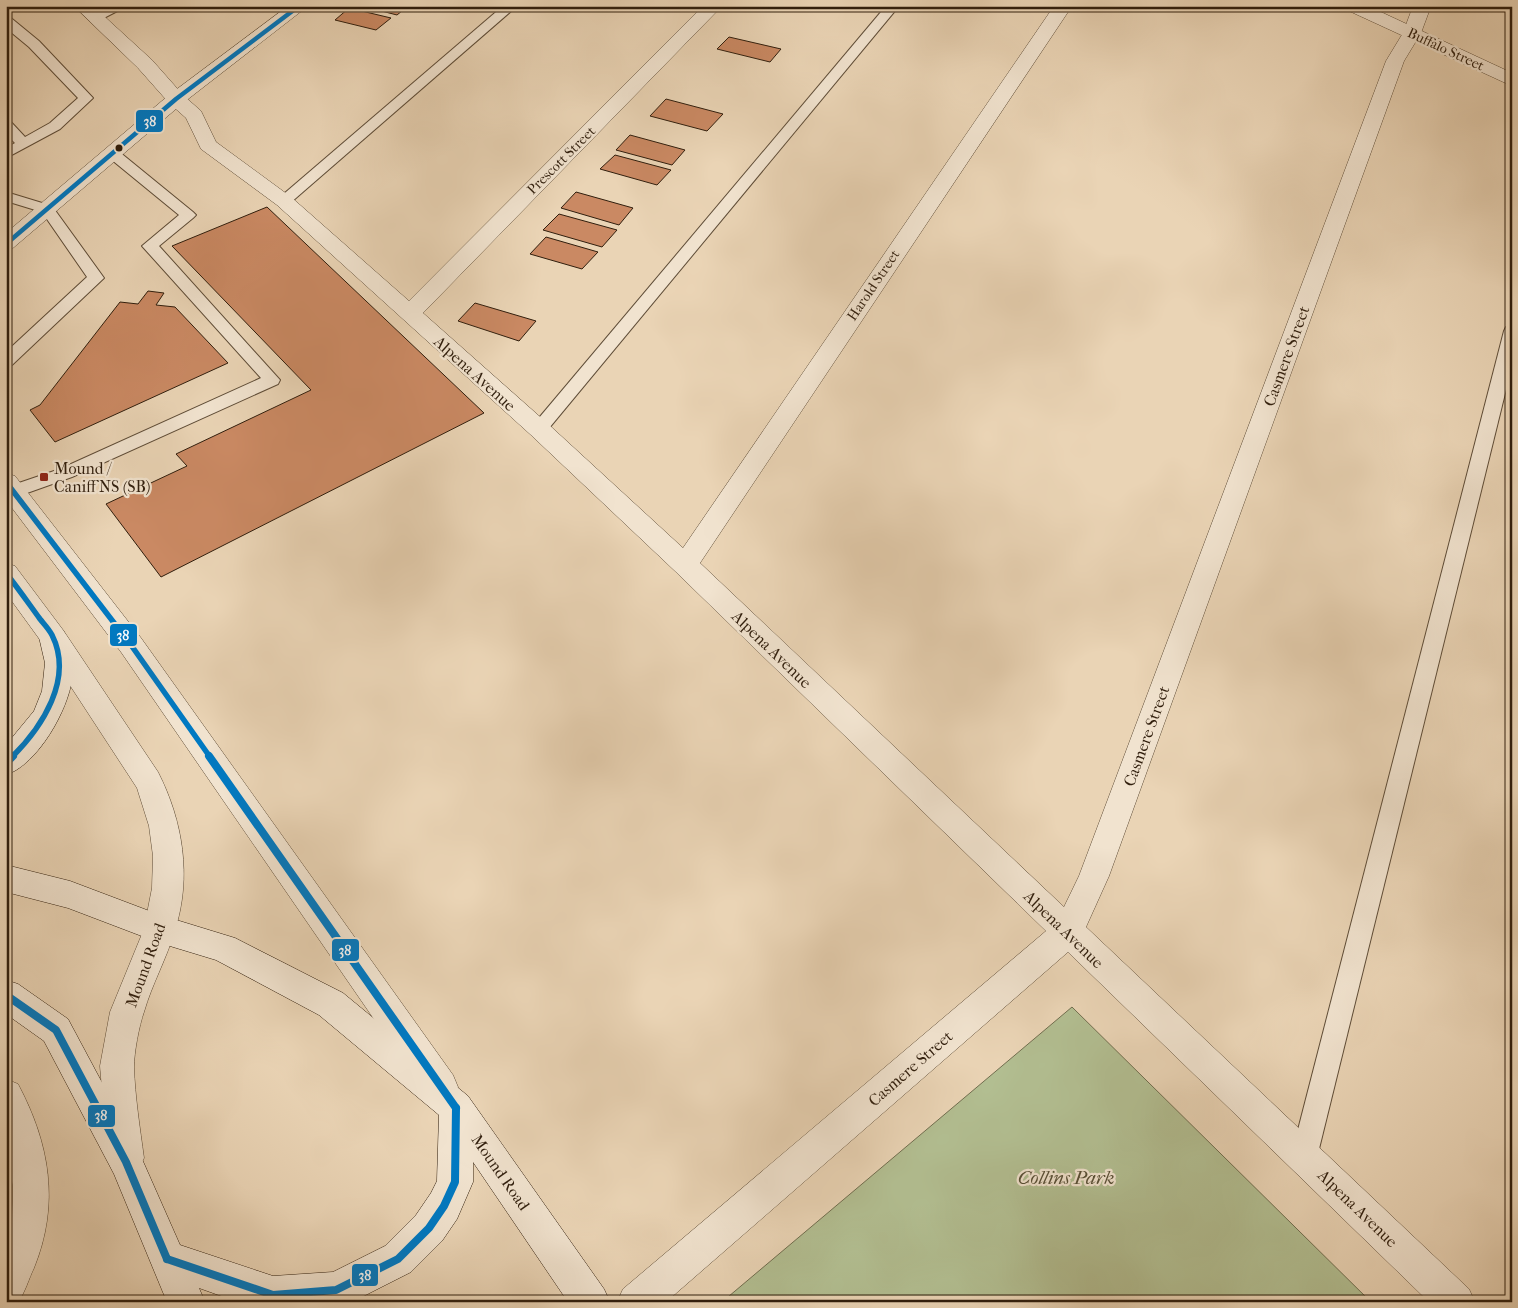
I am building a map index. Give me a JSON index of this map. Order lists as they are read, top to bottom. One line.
{"streets":{"street":["Buffalo Street","Prescott Street","Harold Street","Casmere Street","Alpena Avenue","Mound Road"]},"crossings":[["Buffalo Street","Casmere Street"],["Prescott Street","Alpena Avenue"],["Harold Street","Alpena Avenue"],["Casmere Street","Alpena Avenue"]],"parks":["Collins Park"],"places":{"transit":["Mound / Caniff NS (SB)"]},"lines":["transit line 38"]}
